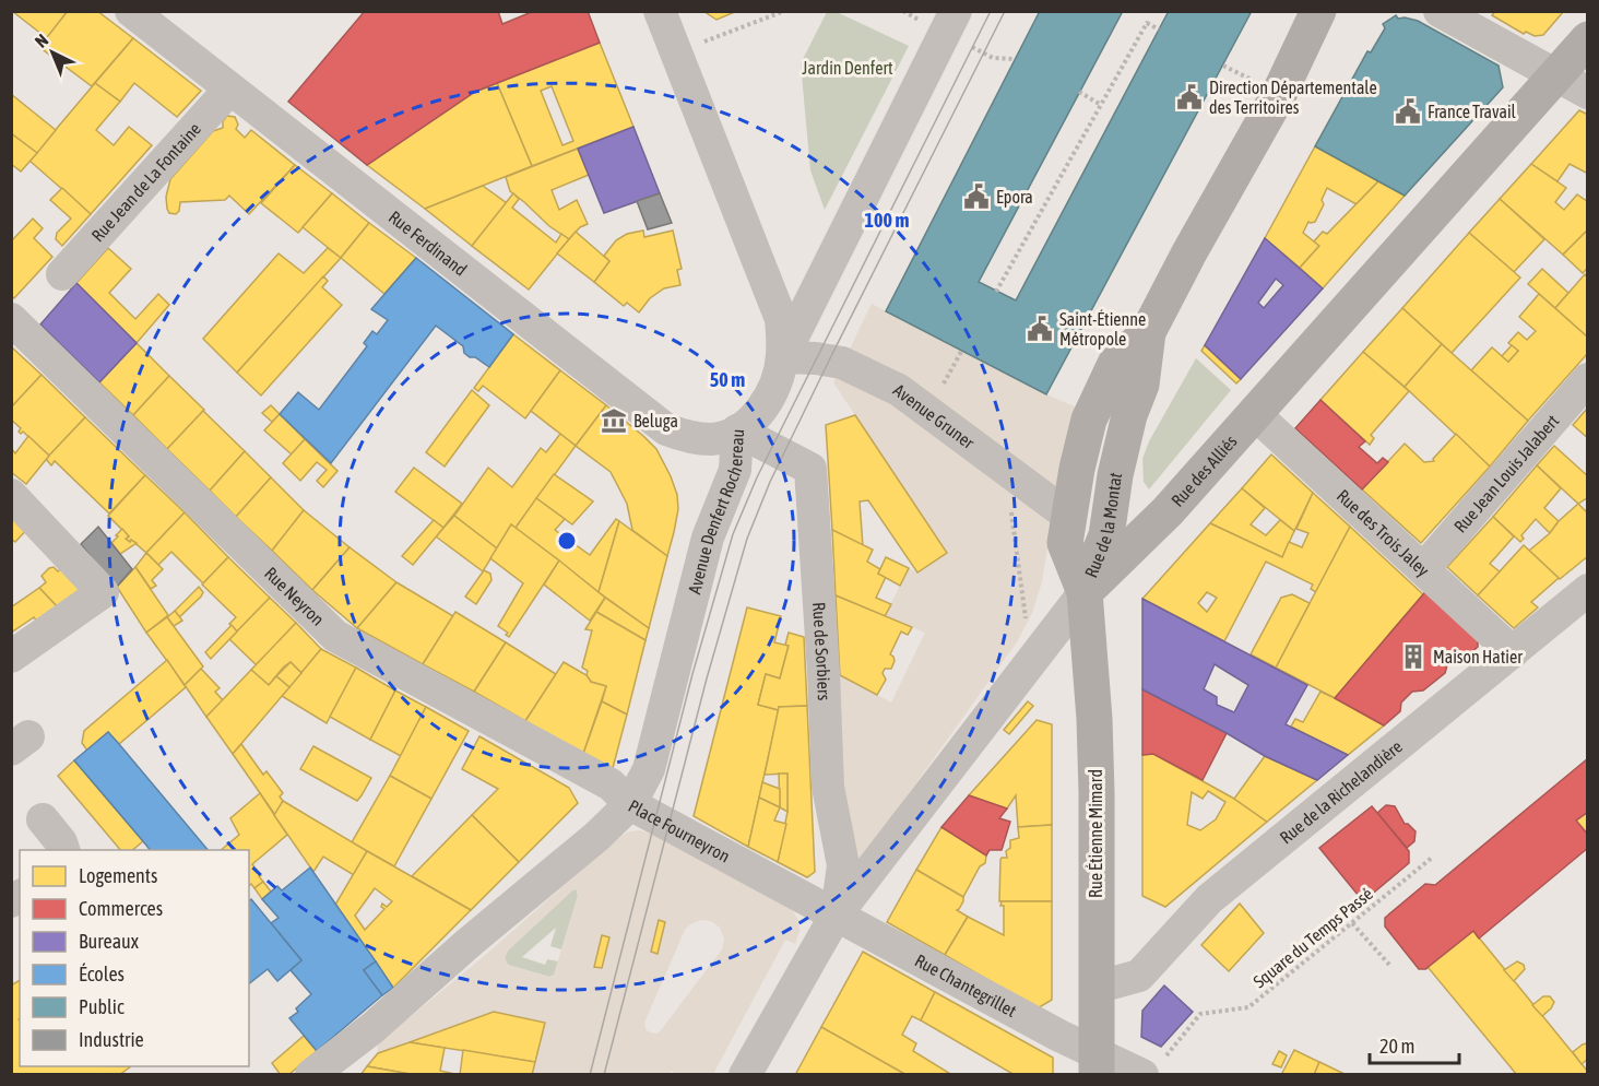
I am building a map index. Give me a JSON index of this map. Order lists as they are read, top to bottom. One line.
{"streets":{"main road":["Rue des Alliés","Rue de la Montat","Rue Étienne Mimard"],"street":["Rue Jean de La Fontaine","Rue Ferdinand","Avenue Gruner","Rue Jean Louis Jalabert","Avenue Denfert Rochereau","Rue des Trois Jaley","Rue Neyron","Rue de Sorbiers","Rue de la Richelandière","Place Fourneyron","Rue Chantegrillet"],"path":["Square du Temps Passé"]},"crossings":[["Rue Jean de La Fontaine","Rue Ferdinand"],["Rue Ferdinand","Avenue Denfert Rochereau"],["Rue Ferdinand","Rue de Sorbiers"],["Avenue Gruner","Avenue Denfert Rochereau"],["Avenue Gruner","Rue de la Montat"],["Rue des Alliés","Rue de la Montat"],["Rue des Alliés","Rue des Trois Jaley"],["Rue des Alliés","Rue de Sorbiers"],["Rue des Alliés","Rue Étienne Mimard"],["Rue des Alliés","Place Fourneyron"],["Rue des Alliés","Rue Chantegrillet"],["Rue Jean Louis Jalabert","Rue des Trois Jaley"],["Avenue Denfert Rochereau","Rue Neyron"],["Avenue Denfert Rochereau","Rue de Sorbiers"],["Avenue Denfert Rochereau","Place Fourneyron"],["Rue de la Montat","Rue Étienne Mimard"],["Rue des Trois Jaley","Rue de la Richelandière"],["Rue Neyron","Place Fourneyron"],["Rue de Sorbiers","Place Fourneyron"],["Rue de Sorbiers","Rue Chantegrillet"],["Rue de la Richelandière","Rue Étienne Mimard"],["Rue Étienne Mimard","Rue Chantegrillet"],["Place Fourneyron","Rue Chantegrillet"],["Square du Temps Passé","Rue Chantegrillet"]],"parks":["Jardin Denfert"],"places":{"public building":["Direction Départementale des Territoires","France Travail","Epora","Saint-Étienne Métropole"],"museum":["Beluga"],"building":["Maison Hatier"]},"legend":["Logements","Commerces","Bureaux","Écoles","Public","Industrie"],"scale_bar":"20 m","north":"top left","rings":["100 m","50 m"]}
